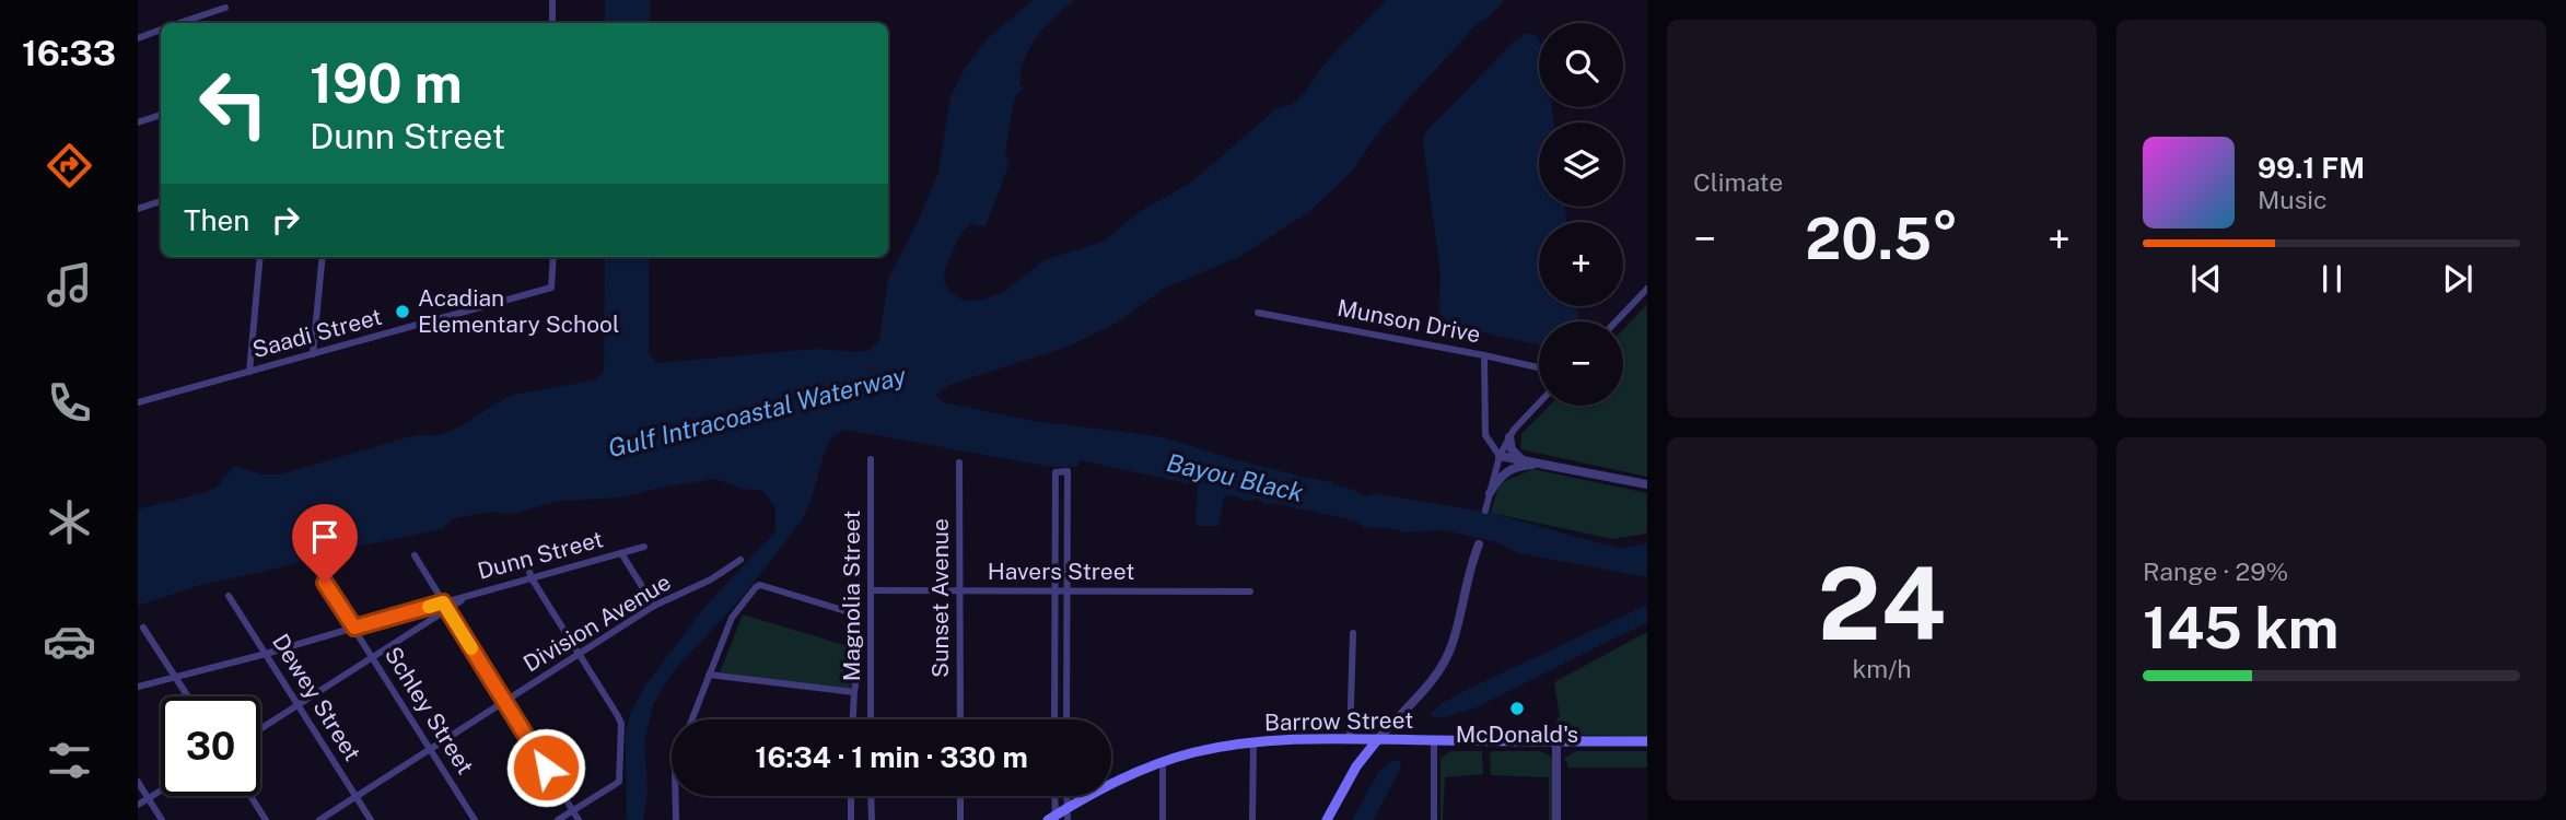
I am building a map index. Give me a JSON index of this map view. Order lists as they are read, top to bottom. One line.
{"streets":{"main road":["Barrow Street"],"street":["Munson Drive","Saadi Street","Dunn Street","Havers Street","Magnolia Street","Sunset Avenue","Division Avenue","Dewey Street","Schley Street"]},"crossings":[["Dunn Street","Dewey Street"],["Dunn Street","Schley Street"],["Havers Street","Magnolia Street"],["Havers Street","Sunset Avenue"],["Division Avenue","Dewey Street"],["Division Avenue","Schley Street"]],"water":["Gulf Intracoastal Waterway","Bayou Black"],"places":["Acadian Elementary School","McDonald's"],"page":{"tabs":"16:33","tile":["Climate",["24","km/h"],["Range · 29%","145 km"]],"map_buttons":["+","−"],"turn":["190 m","Dunn Street"],"song":["99.1 FM","Music"],"then":"Then","heat":["−","20.5°","+"],"limit":"30","trip":"16:34 · 1 min · 330 m"}}
